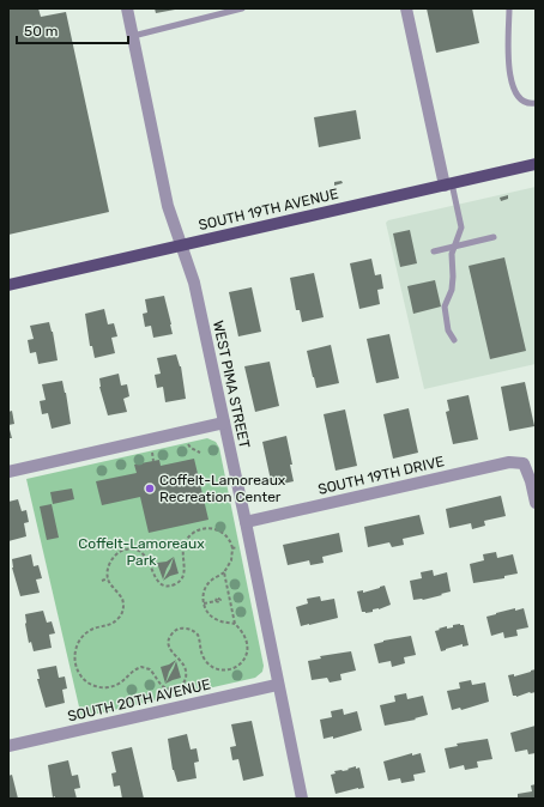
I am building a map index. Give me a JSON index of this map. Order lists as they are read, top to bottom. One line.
{"streets":{"main road":["SOUTH 19TH AVENUE"],"street":["WEST PIMA STREET","SOUTH 19TH DRIVE","SOUTH 20TH AVENUE"]},"crossings":[["SOUTH 19TH AVENUE","WEST PIMA STREET"],["WEST PIMA STREET","SOUTH 19TH DRIVE"],["WEST PIMA STREET","SOUTH 20TH AVENUE"]],"parks":["Coffelt-Lamoreaux Park"],"places":["Coffelt-Lamoreaux Recreation Center"],"scale_bar":"50 m"}
